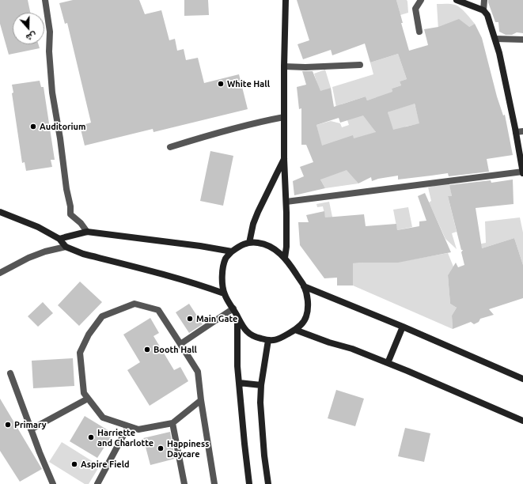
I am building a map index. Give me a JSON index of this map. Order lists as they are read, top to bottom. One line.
{"places":["White Hall","Auditorium","Main Gate","Booth Hall","Primary","Harriette and Charlotte","Happiness Daycare","Aspire Field"],"north":"bottom"}
